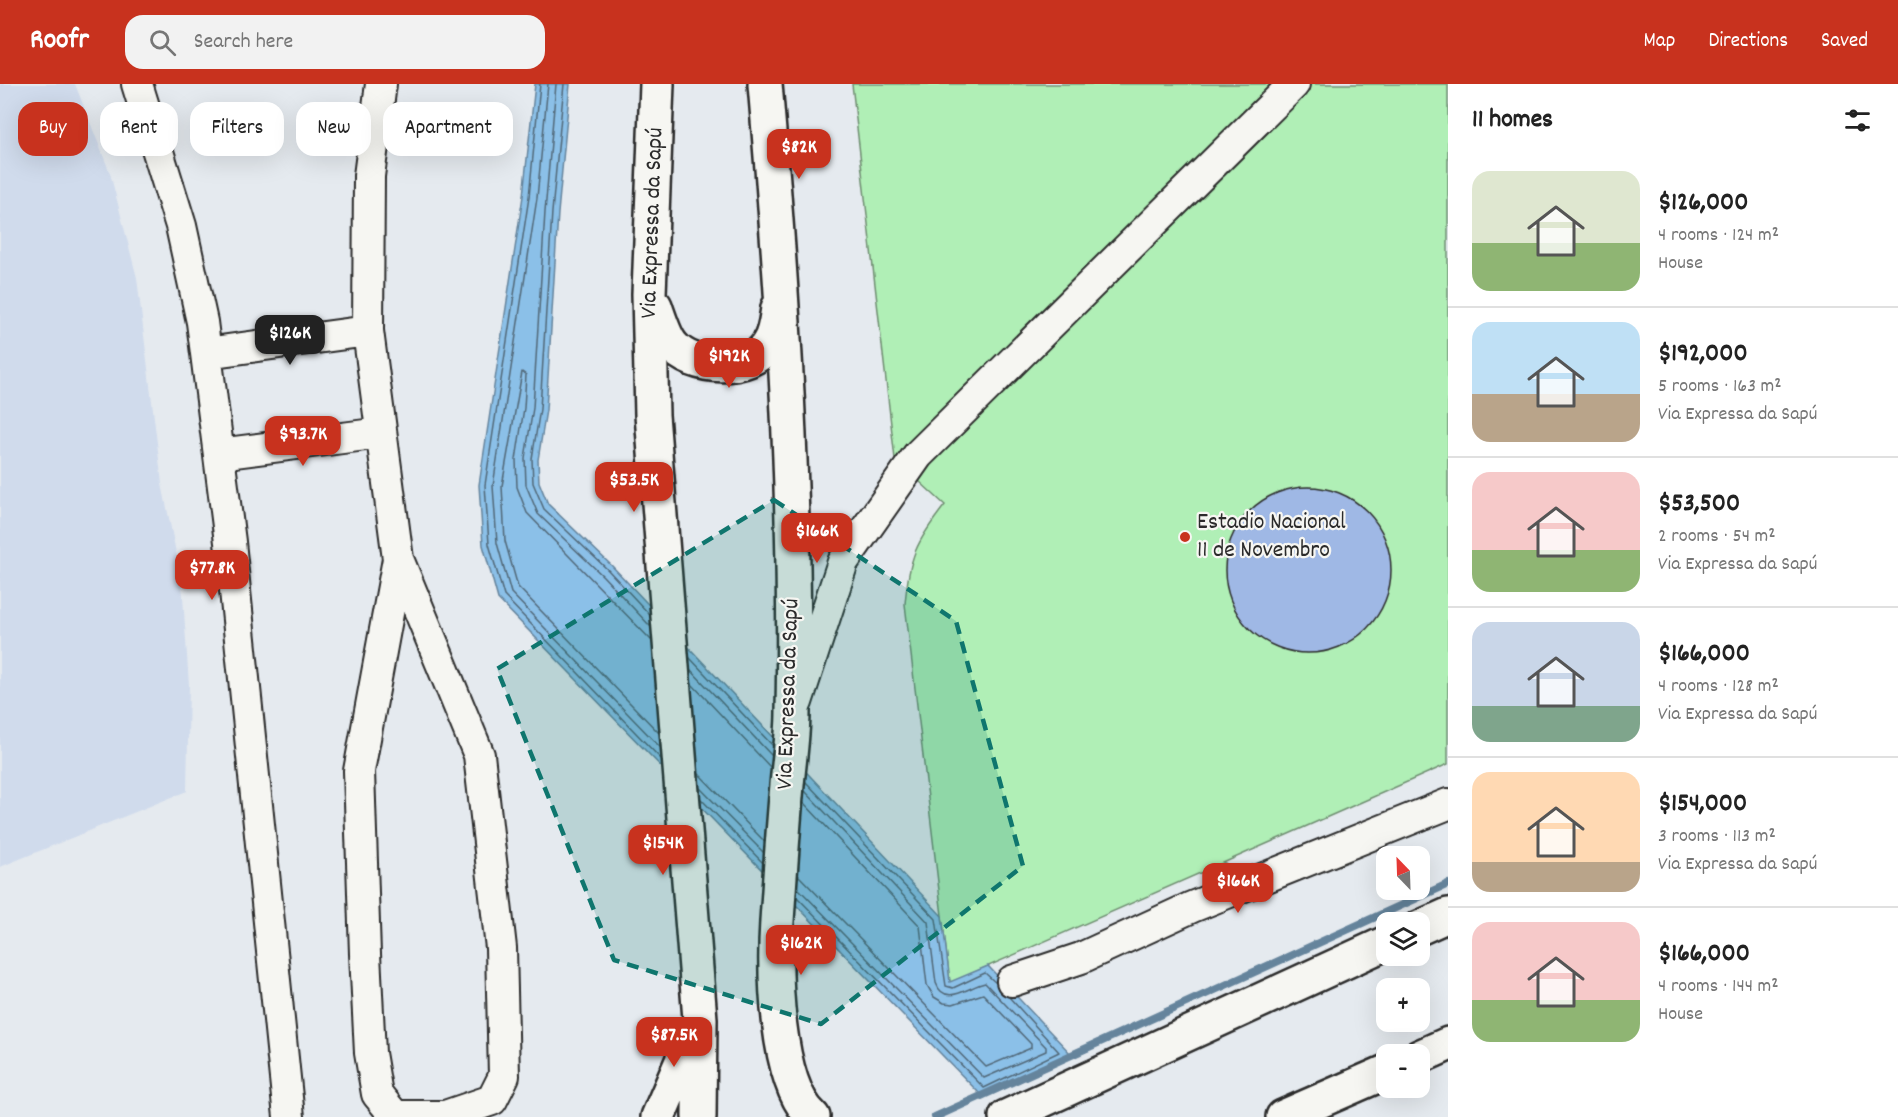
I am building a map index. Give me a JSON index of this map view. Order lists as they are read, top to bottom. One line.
{"streets":{"main road":["Via Expressa da Sapú"]},"places":["Estadio Nacional 11 de Novembro"],"north":"top left","page":{"header":"Roofr","search":"Search here","nav":["Map","Directions","Saved"],"heading":"11 homes","chip":["Buy","Rent","Filters","New","Apartment"],"price":["$82K","$126K","$192K","$93.7K","$53.5K","$166K","$77.8K","$154K","$166K","$162K","$87.5K"],"list":[{"name":"$126,000","note":"4 rooms · 124 m² · House"},{"name":"$192,000","note":"5 rooms · 163 m² · Via Expressa da Sapú"},{"name":"$53,500","note":"2 rooms · 54 m² · Via Expressa da Sapú"},{"name":"$166,000","note":"4 rooms · 128 m² · Via Expressa da Sapú"},{"name":"$154,000","note":"3 rooms · 113 m² · Via Expressa da Sapú"},{"name":"$166,000","note":"4 rooms · 144 m² · House"}],"map_buttons":["+","−"]}}
